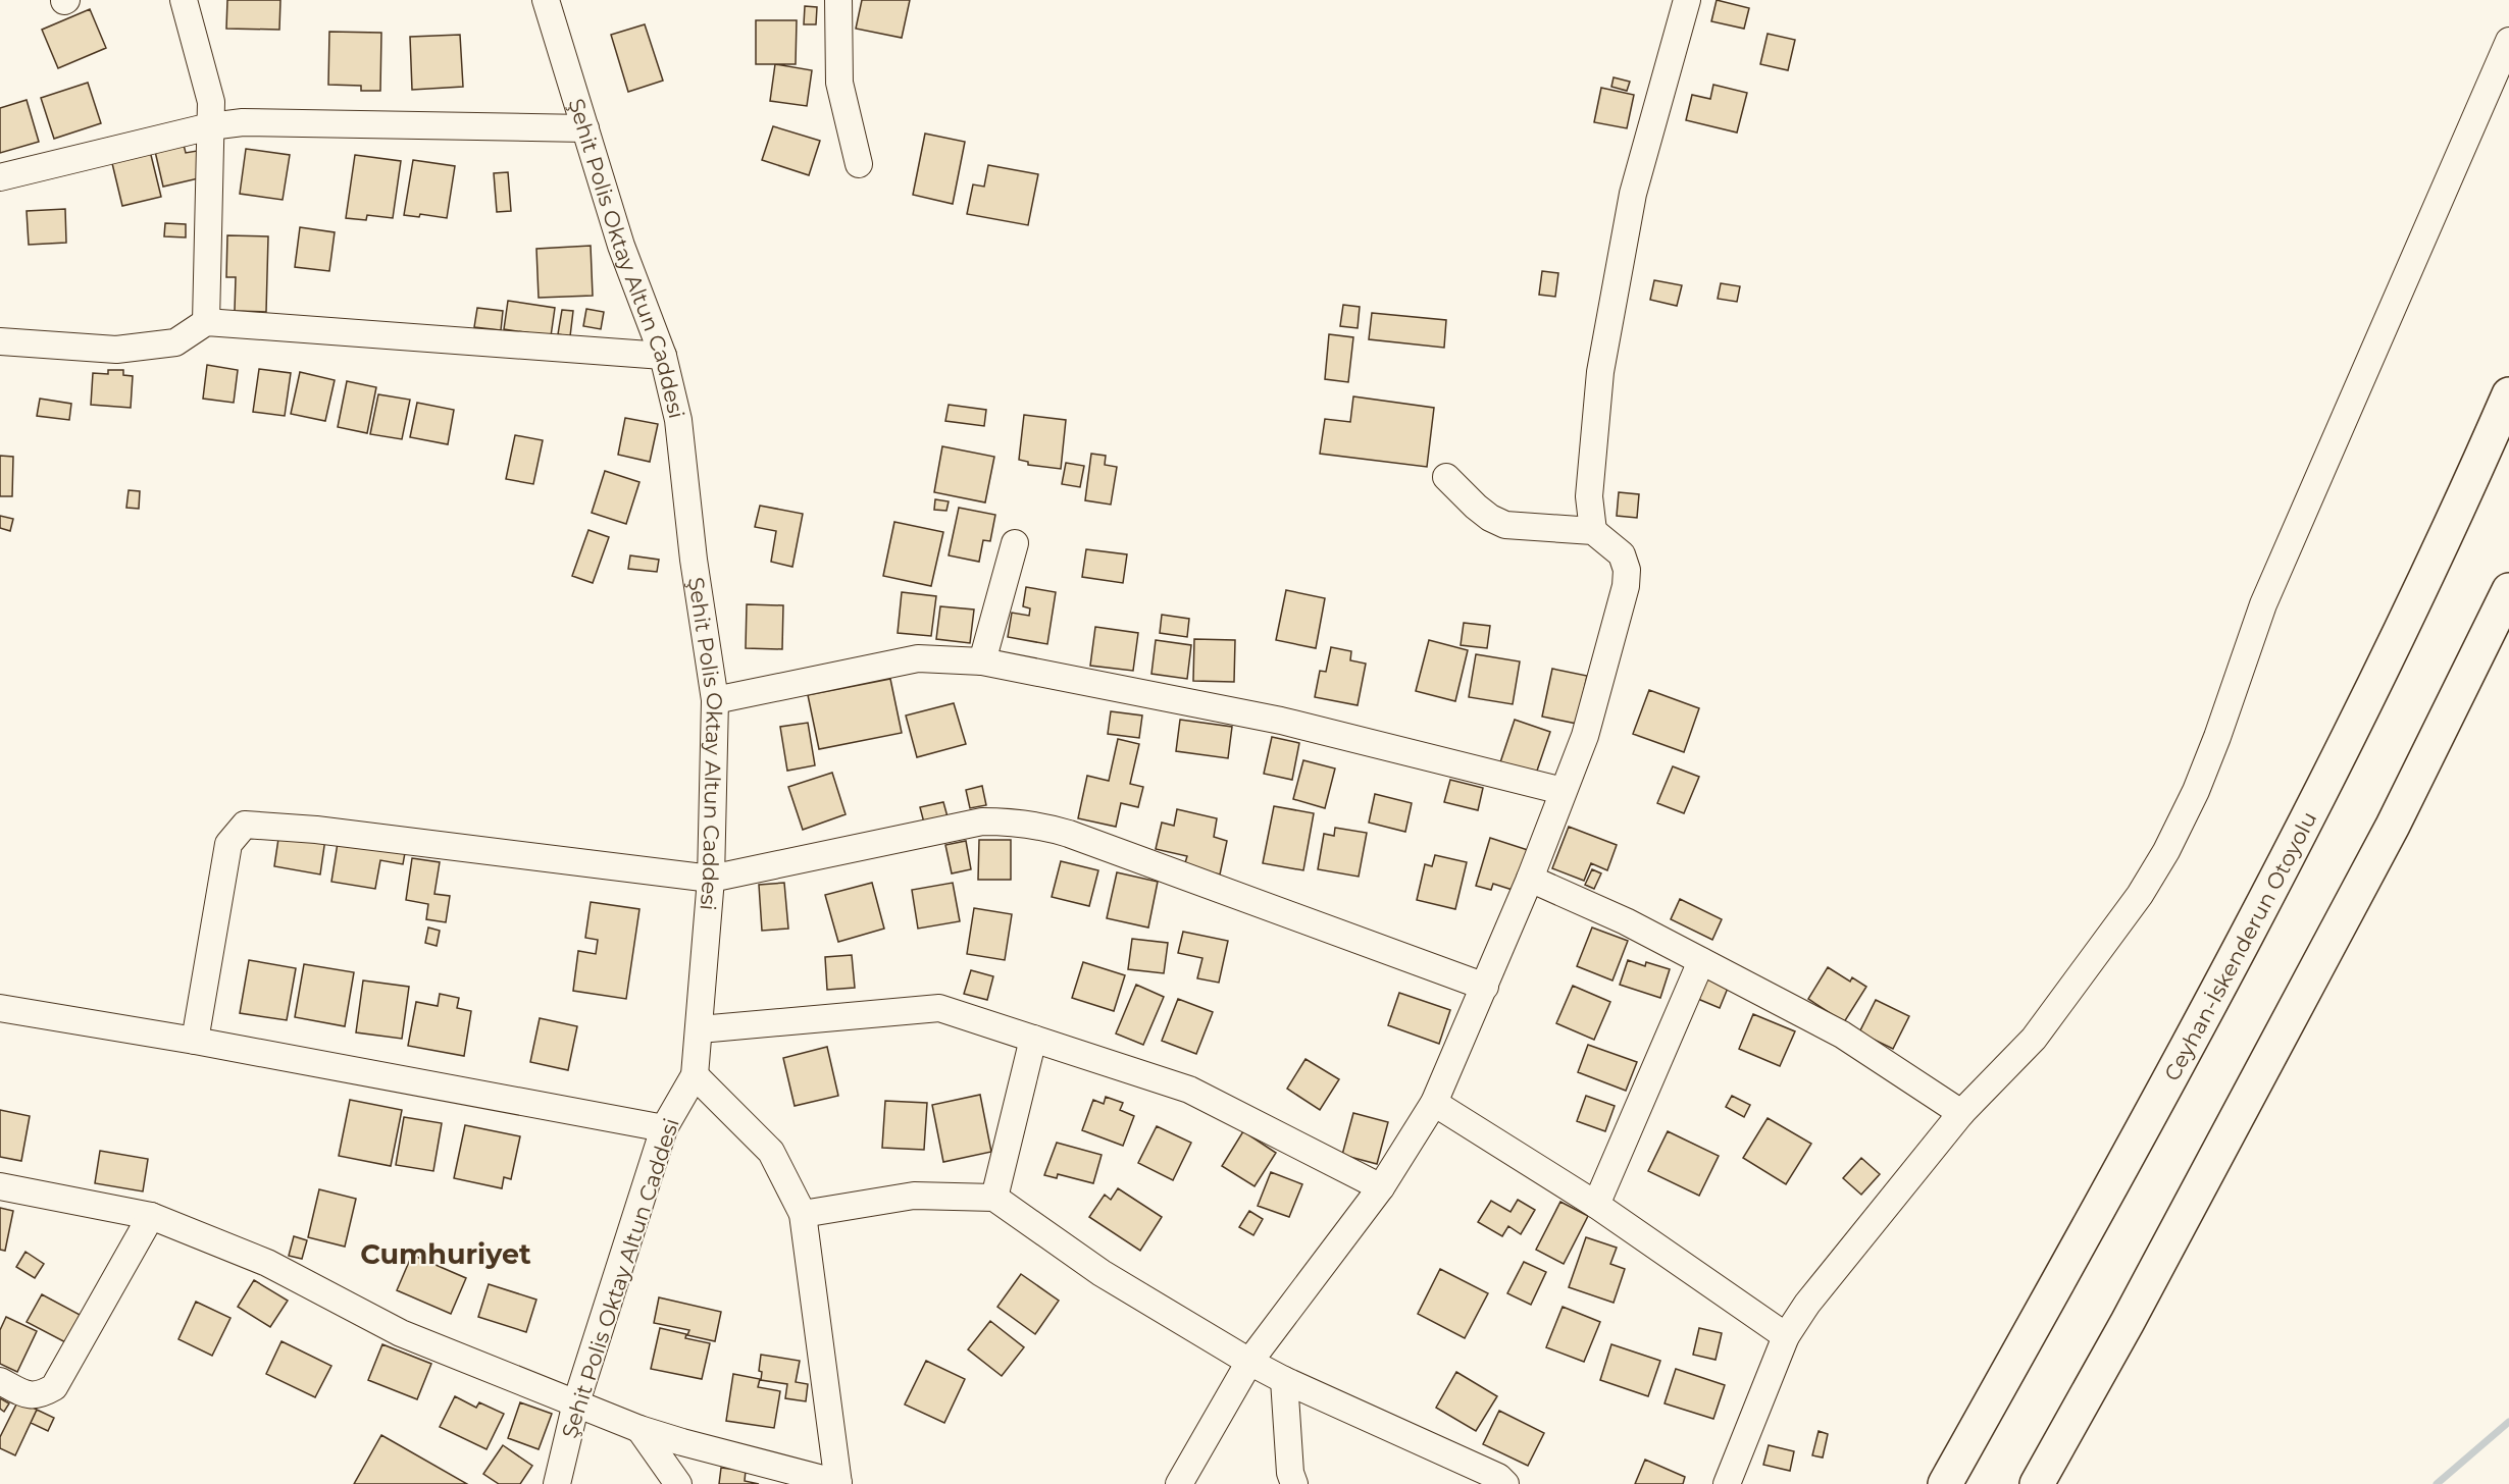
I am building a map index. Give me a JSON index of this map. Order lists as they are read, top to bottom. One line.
{"streets":{"highway":["Ceyhan-İskenderun Otoyolu"],"street":["Şehit Polis Oktay Altun Caddesi"]},"districts":["Cumhuriyet"]}
